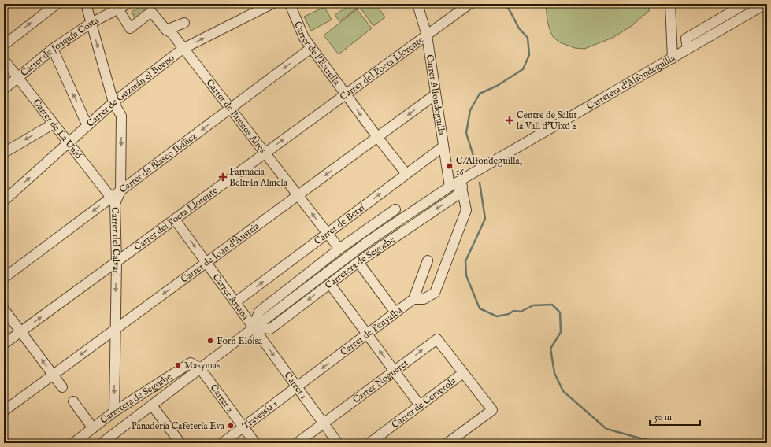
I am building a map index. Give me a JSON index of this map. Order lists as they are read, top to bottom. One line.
{"streets":{"street":["Carrer de Joaquín Costa","Carrer de l'Estrella","Carrer del Poeta Llorente","Carretera d'Alfondeguilla","Carrer de Guzmán el Bueno","Carrer Alfondeguilla","Carrer de Buenos Aires","Carrer de La Unió","Carrer de Blasco Ibáñez","Carrer de Betxí","Carrer del Calvari","Carrer de Joan d'Àustria","Carretera de Segorbe","Carrer Artana","Carrer de Penyalba","Carrer Nogueret","Carrer 1","Carrer 2","Carrer de Cerverola","Travessia 1"]},"crossings":[["Carrer de Joaquín Costa","Carrer de La Unió"],["Carrer de Joaquín Costa","Carrer del Calvari"],["Carrer de l'Estrella","Carrer del Poeta Llorente"],["Carrer de l'Estrella","Carrer de Blasco Ibáñez"],["Carrer de l'Estrella","Carrer de Betxí"],["Carrer de l'Estrella","Carrer de Joan d'Àustria"],["Carrer del Poeta Llorente","Carrer Alfondeguilla"],["Carrer del Poeta Llorente","Carrer de Buenos Aires"],["Carrer del Poeta Llorente","Carrer del Calvari"],["Carrer del Poeta Llorente","Carrer Artana"],["Carretera d'Alfondeguilla","Carretera de Segorbe"],["Carrer de Guzmán el Bueno","Carrer de Buenos Aires"],["Carrer de Guzmán el Bueno","Carrer de La Unió"],["Carrer de Guzmán el Bueno","Carrer del Calvari"],["Carrer Alfondeguilla","Carrer de Betxí"],["Carrer Alfondeguilla","Carrer de Joan d'Àustria"],["Carrer Alfondeguilla","Carretera de Segorbe"],["Carrer de Buenos Aires","Carrer de Blasco Ibáñez"],["Carrer de Buenos Aires","Carrer de Betxí"],["Carrer de Buenos Aires","Carrer de Joan d'Àustria"],["Carrer de La Unió","Carrer de Blasco Ibáñez"],["Carrer de Blasco Ibáñez","Carrer del Calvari"],["Carrer de Betxí","Carrer Artana"],["Carrer del Calvari","Carrer de Joan d'Àustria"],["Carrer del Calvari","Carretera de Segorbe"],["Carrer de Joan d'Àustria","Carrer Artana"],["Carretera de Segorbe","Carrer Artana"],["Carretera de Segorbe","Carrer 1"],["Carretera de Segorbe","Carrer 2"],["Carrer Artana","Carrer 1"],["Carrer de Penyalba","Carrer 1"],["Carrer de Penyalba","Travessia 1"],["Carrer Nogueret","Carrer 1"],["Carrer Nogueret","Carrer de Cerverola"],["Carrer 1","Travessia 1"],["Carrer 2","Travessia 1"]],"one_way":["Carrer del Poeta Llorente","Carrer de Blasco Ibáñez","Carrer del Calvari","Carrer de Joan d'Àustria","Carrer Artana","Carrer 1"],"places":{"health":["Centre de Salut la Vall d'Uixó 2","Farmacia Beltrán Almela"],"transit":["C/Alfondeguilla, 16"],"other":["Forn Eloisa","Masymas","Panadería Cafetería Eva"]},"scale_bar":"50 m"}
